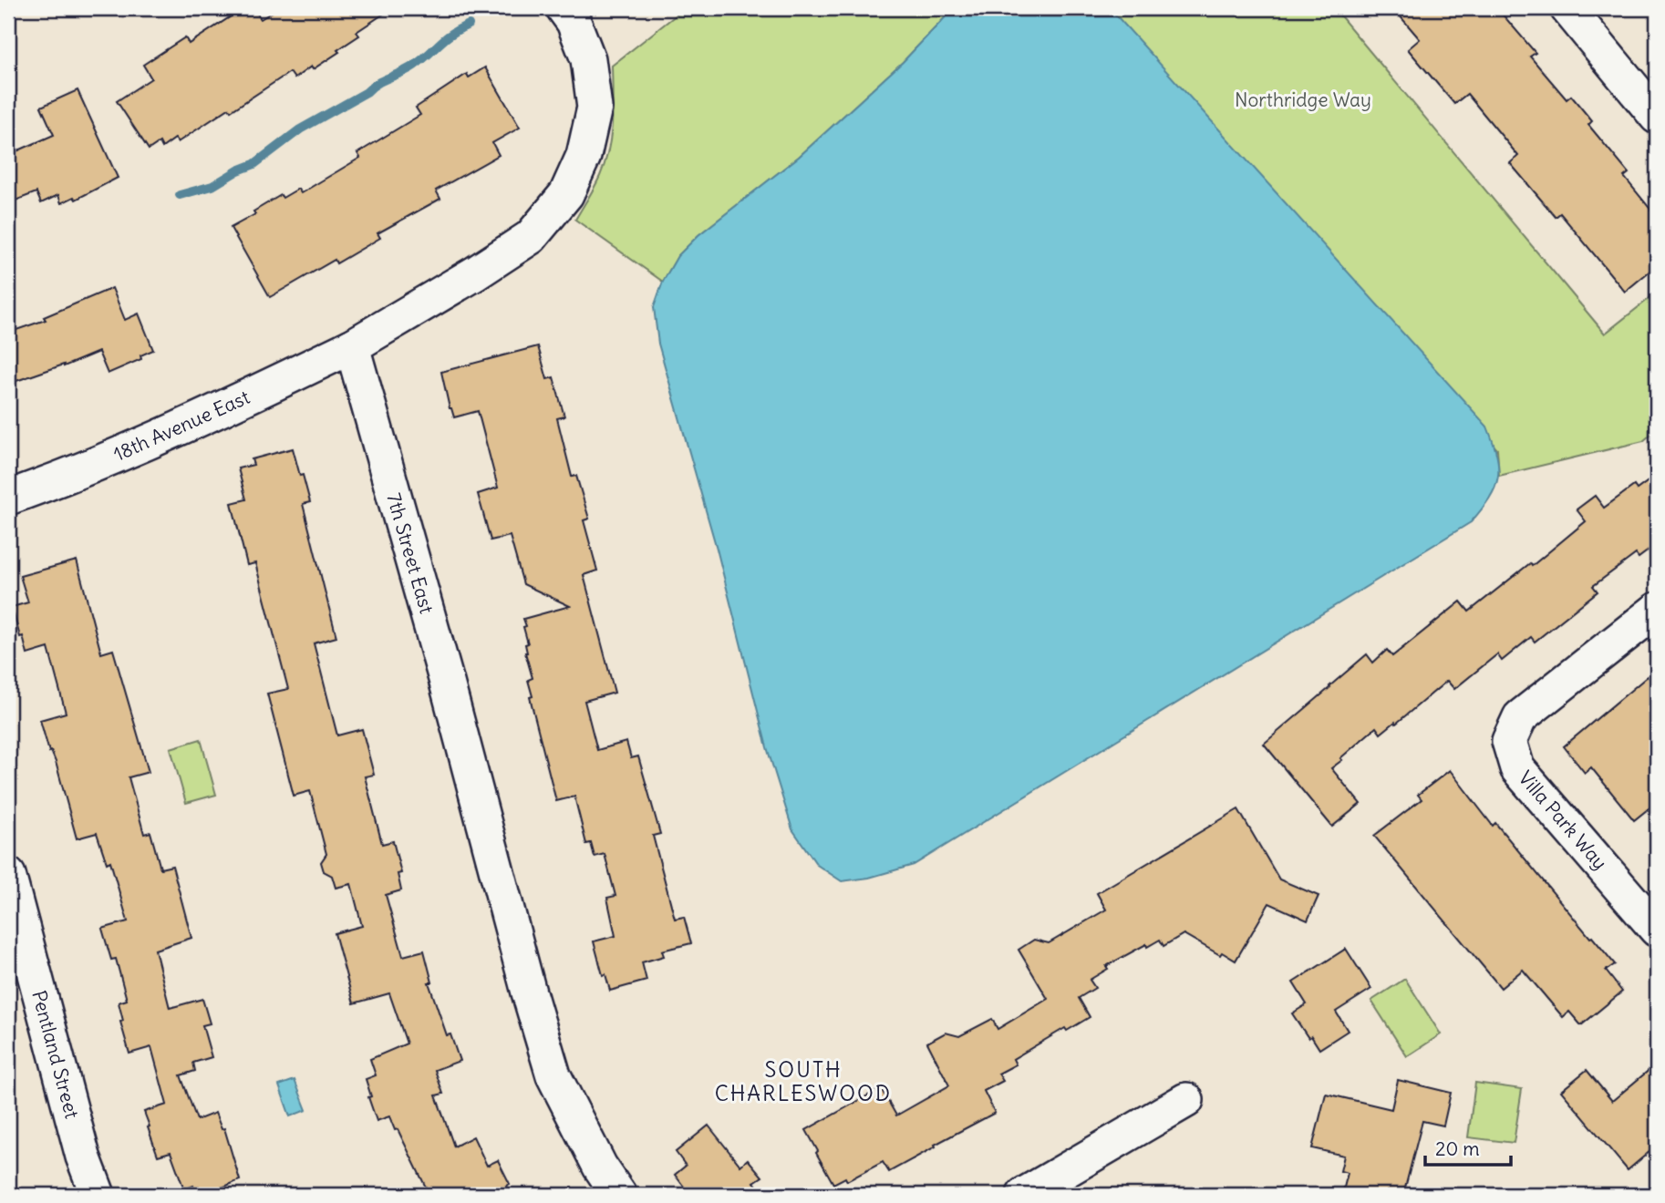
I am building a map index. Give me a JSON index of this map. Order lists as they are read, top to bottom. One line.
{"streets":{"street":["18th Avenue East","7th Street East","Villa Park Way","Pentland Street"]},"crossings":[["18th Avenue East","7th Street East"]],"districts":["SOUTH CHARLESWOOD"],"parks":["Northridge Way"],"scale_bar":"20 m"}
